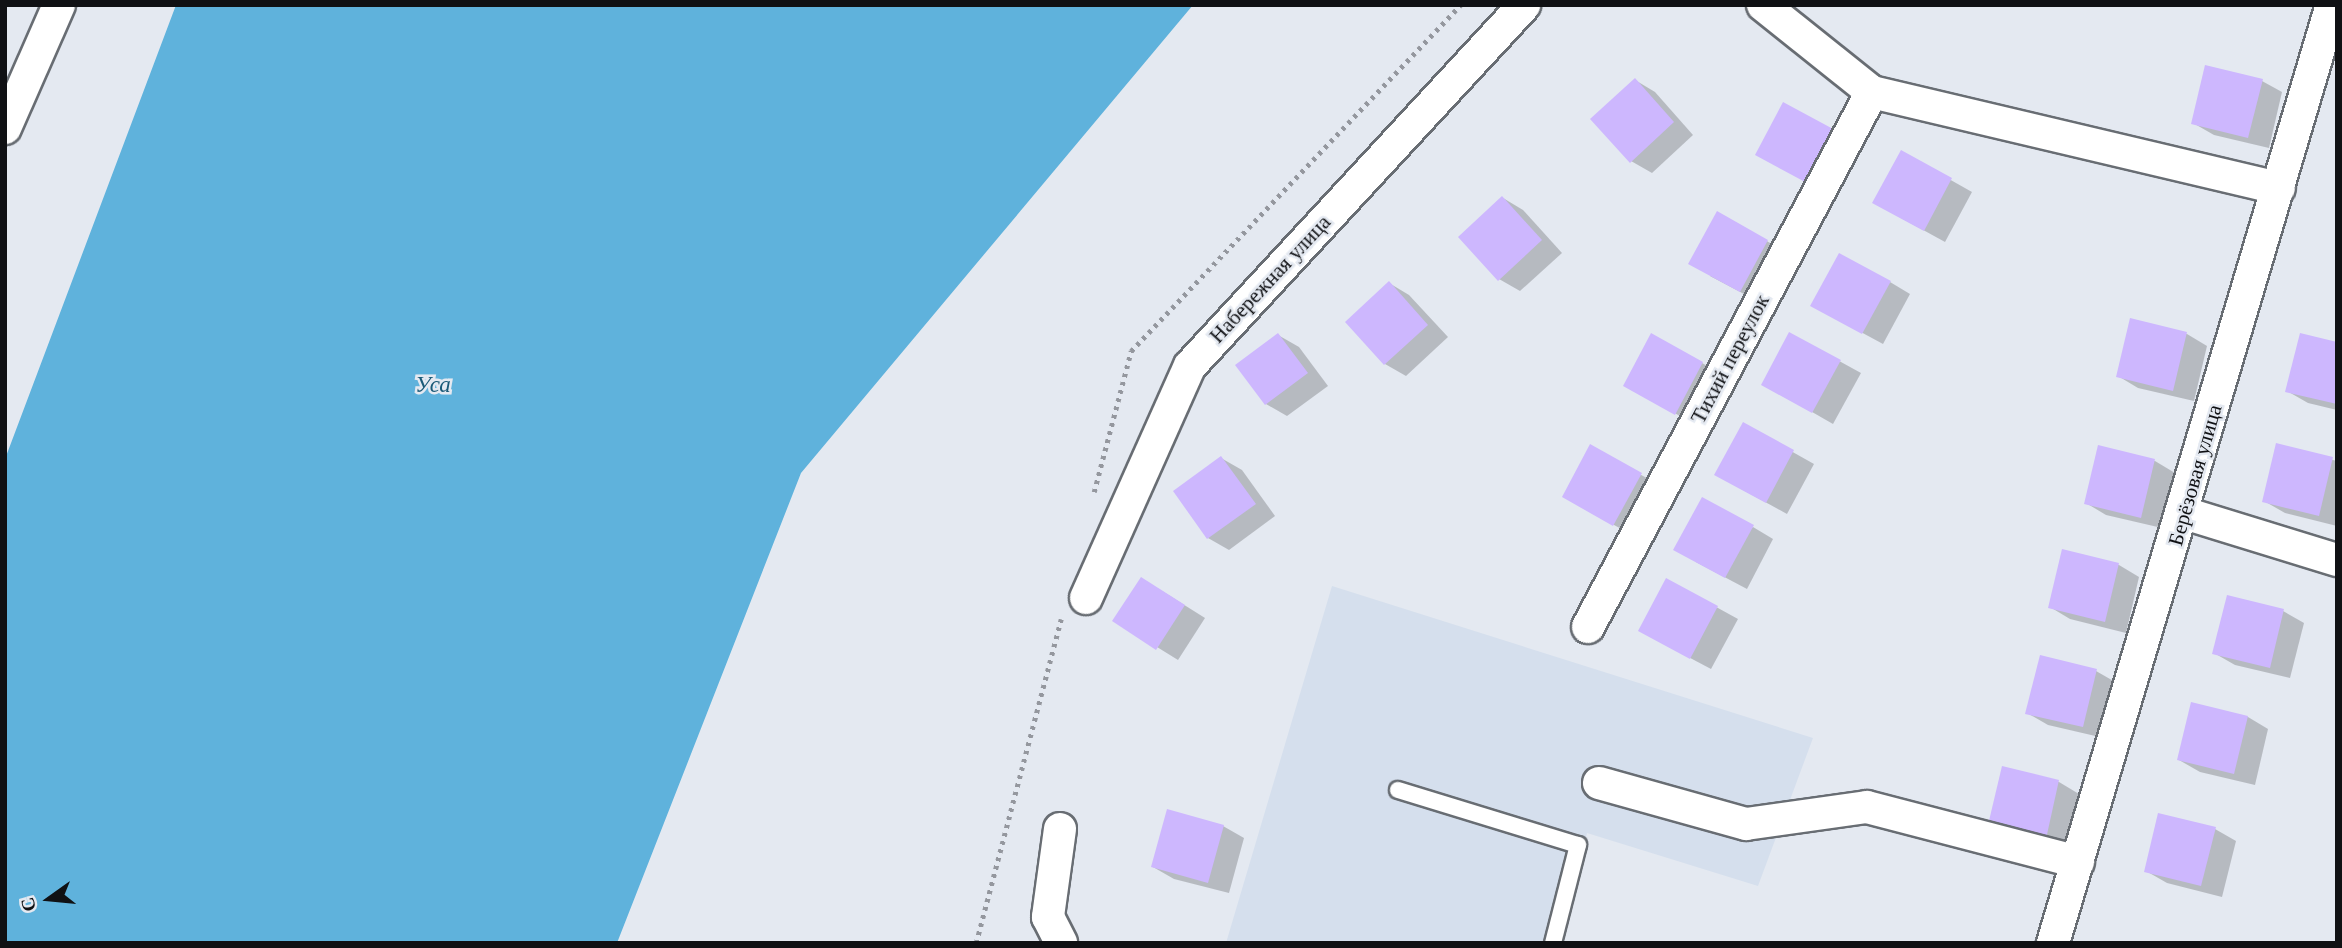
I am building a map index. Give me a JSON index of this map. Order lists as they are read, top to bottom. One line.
{"streets":{"street":["Набережная улица","Тихий переулок","Берёзовая улица"]},"water":["Уса"],"north":"left"}
